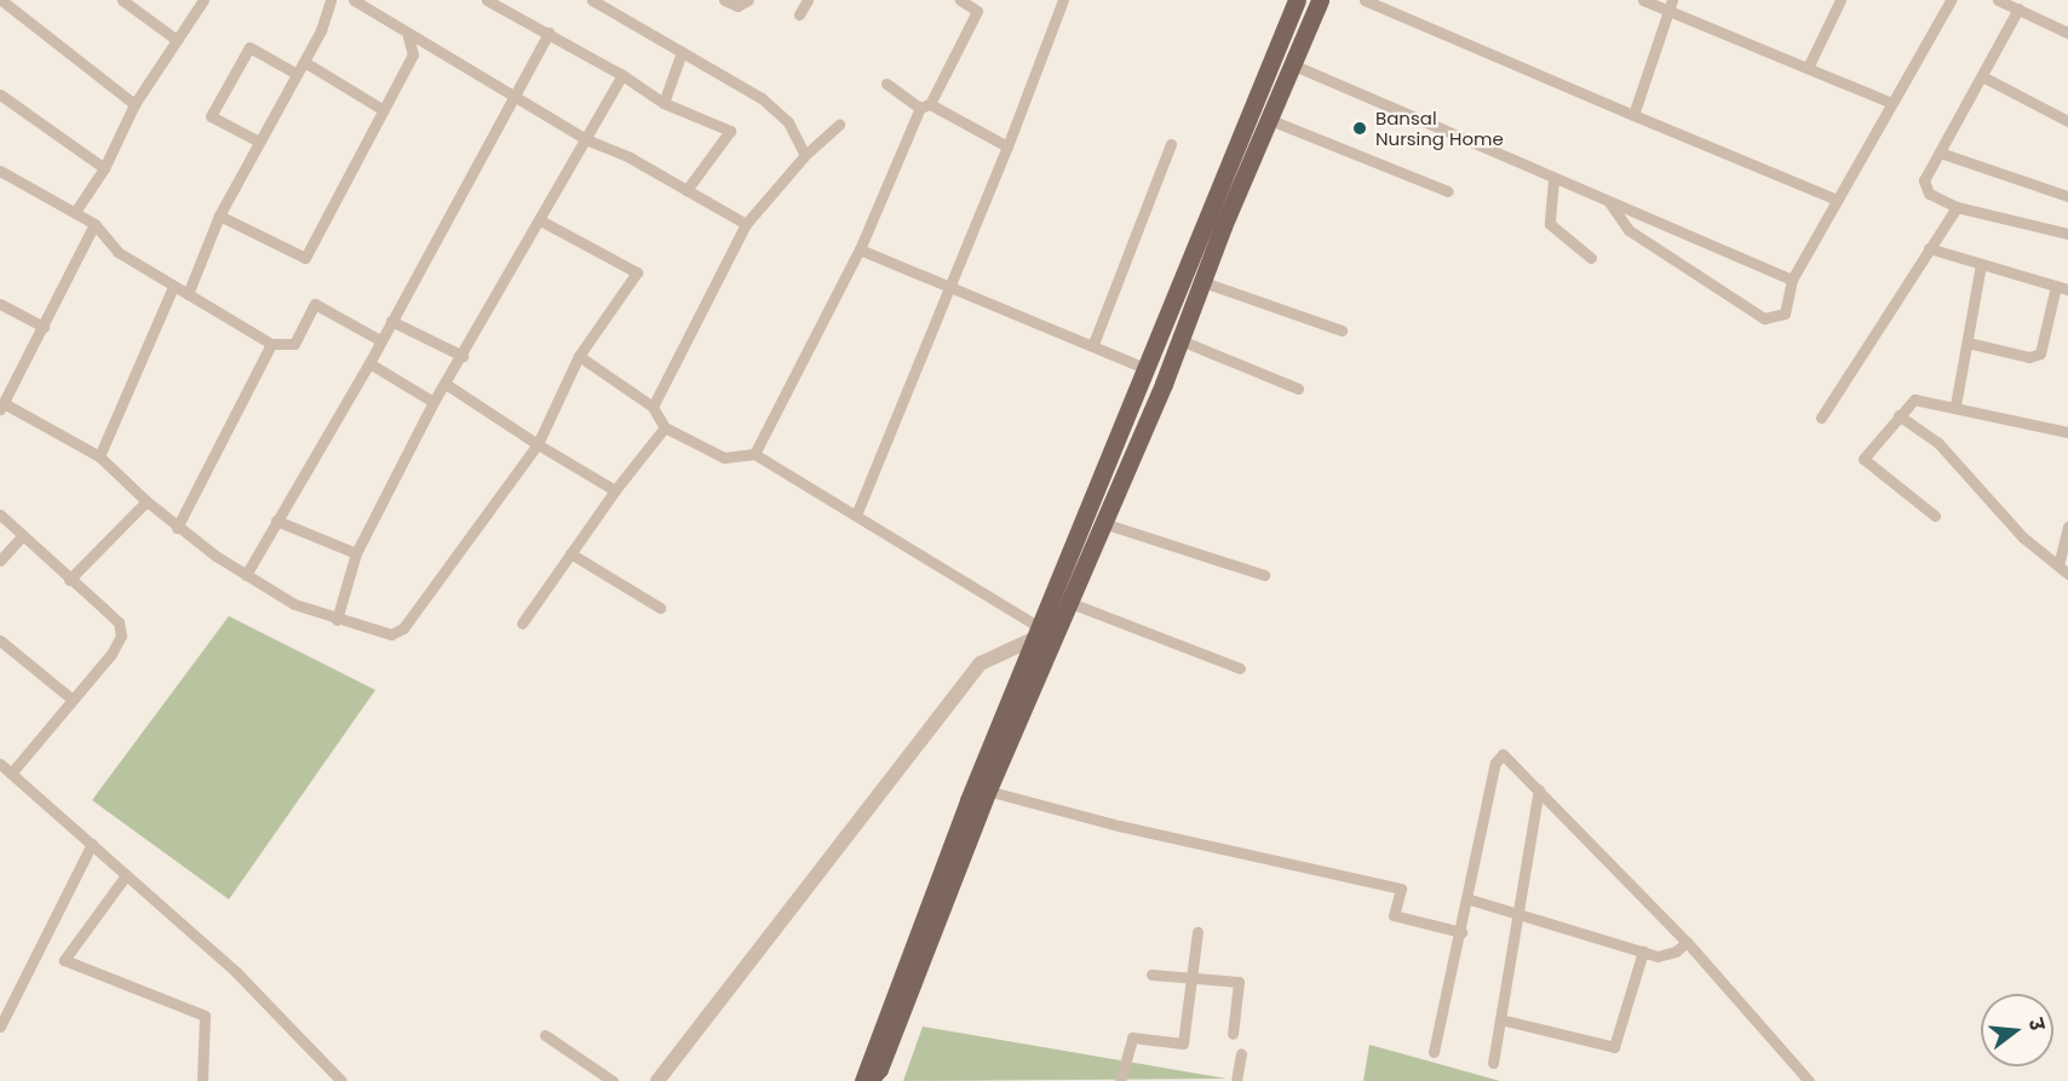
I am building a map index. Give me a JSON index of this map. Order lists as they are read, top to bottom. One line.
{"places":["Bansal Nursing Home"],"north":"right"}
